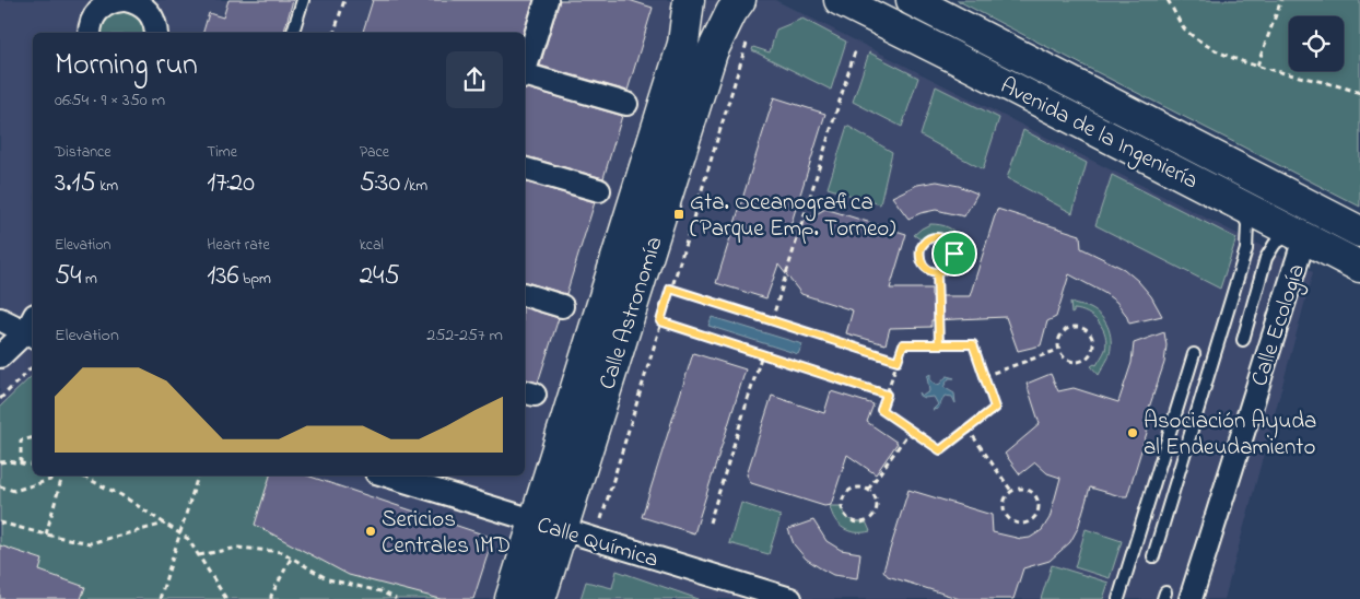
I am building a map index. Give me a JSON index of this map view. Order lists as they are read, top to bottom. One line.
{"streets":{"street":["Avenida de la Ingeniería","Calle Astronomía","Calle Ecología","Calle Química"]},"crossings":[["Avenida de la Ingeniería","Calle Ecología"],["Calle Astronomía","Calle Química"]],"places":{"transit":["Gta. Oceanografica (Parque Emp. Torneo)"],"other":["Asociación Ayuda al Endeudamiento","Sericios Centrales IMD"]},"page":{"heading":["Morning run","06:54 · 9 × 350 m"],"stats":[["Distance","3.15 km"],["Time","17:20"],["Pace","5:30 /km"],["Elevation","54 m"],["Heart rate","136 bpm"],["kcal","245"]],"chart":["Elevation","252–257 m"]}}
